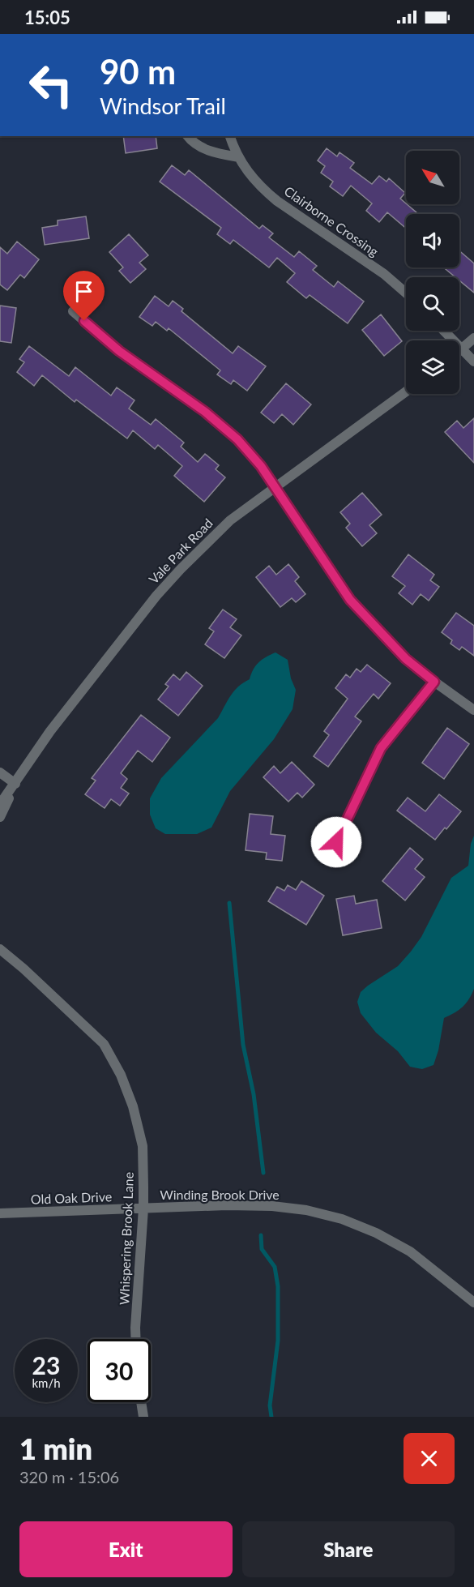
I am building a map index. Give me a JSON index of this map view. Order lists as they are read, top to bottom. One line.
{"streets":{"street":["Clairborne Crossing","Vale Park Road","Winding Brook Drive","Old Oak Drive","Whispering Brook Lane"]},"crossings":[["Winding Brook Drive","Old Oak Drive"],["Winding Brook Drive","Whispering Brook Lane"],["Old Oak Drive","Whispering Brook Lane"]],"north":"top left","page":{"status":"15:05","turn":["90 m","Windsor Trail"],"speed":"23 km/h","limit":"30","heading":["1 min","320 m · 15:06"],"buttons":["Exit","Share"]}}
